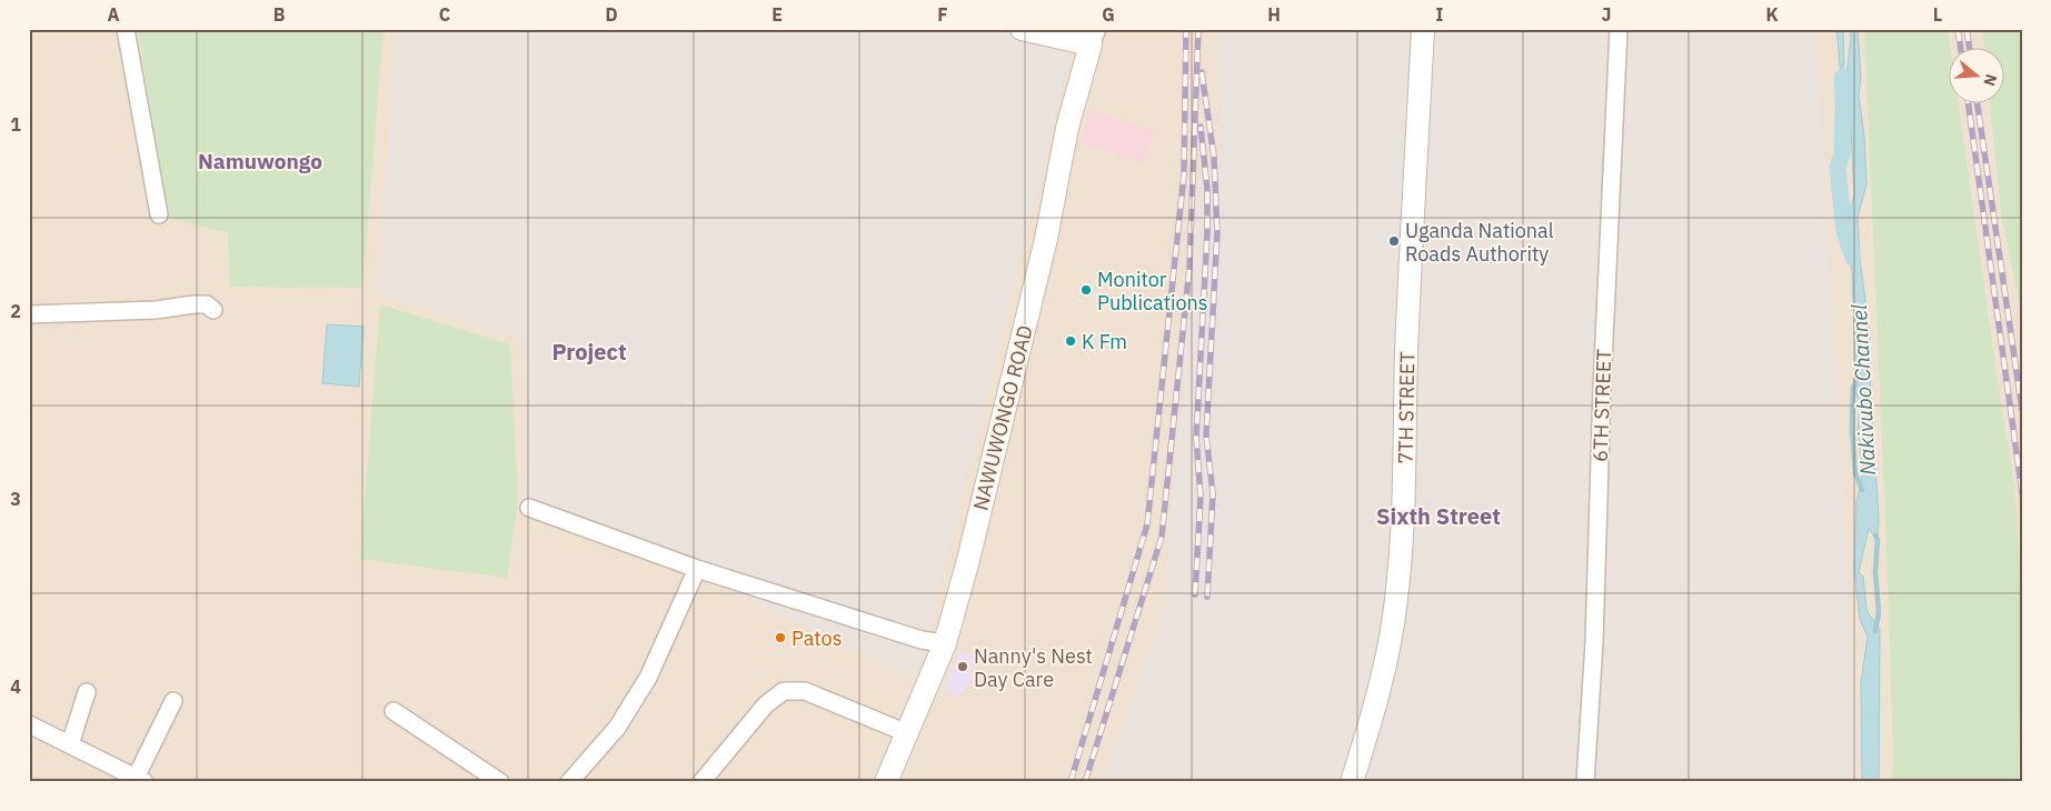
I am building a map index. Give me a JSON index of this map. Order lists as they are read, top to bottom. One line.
{"streets":{"street":["6TH STREET","7TH STREET","NAWUWONGO ROAD"]},"districts":["Namuwongo","Project","Sixth Street"],"water":["Nakivubo Channel"],"places":["Uganda National Roads Authority","Monitor Publications","K Fm","Patos","Nanny's Nest Day Care"],"north":"right","grid":{"columns":["A","B","C","D","E","F","G","H","I","J","K","L"],"rows":["1","2","3","4"]}}
